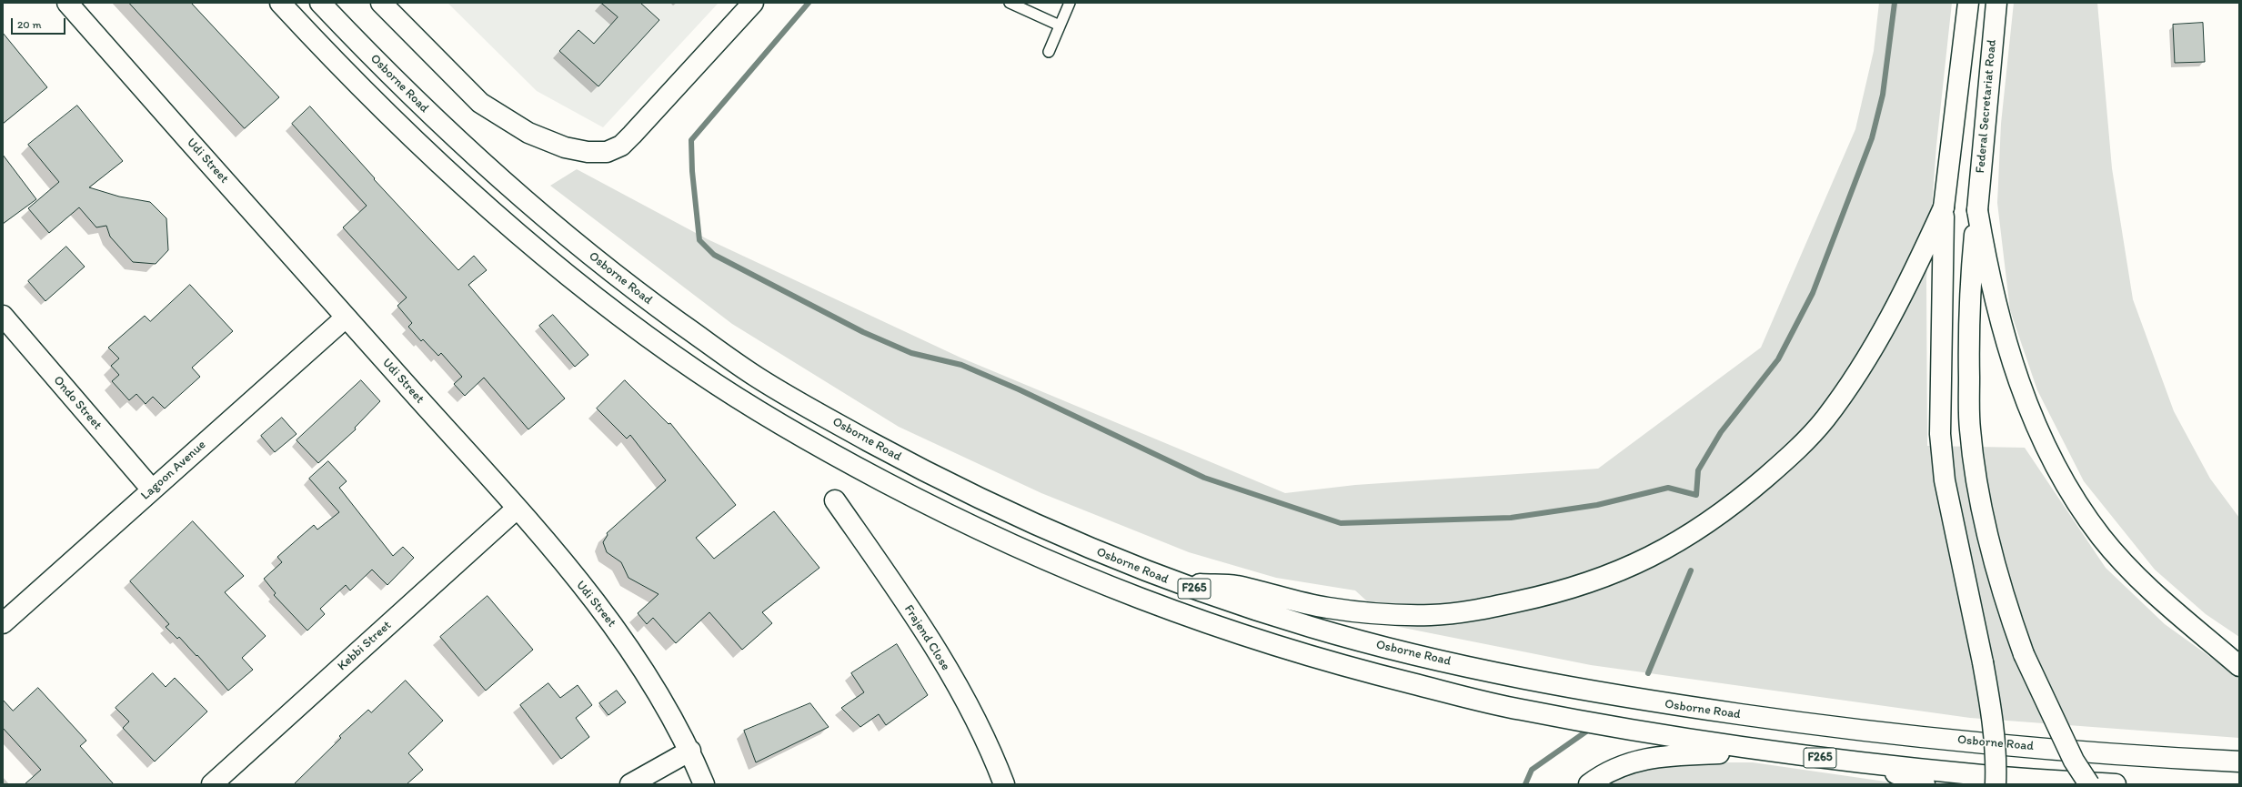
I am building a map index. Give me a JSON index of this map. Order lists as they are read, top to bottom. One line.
{"streets":{"main road":["Osborne Road","Federal Secretariat Road","Udi Street","Ondo Street","Lagoon Avenue","F265","Frajend Close","Kebbi Street"]},"crossings":[["Udi Street","Lagoon Avenue"],["Udi Street","Kebbi Street"],["Ondo Street","Lagoon Avenue"]],"scale_bar":"20 m"}
